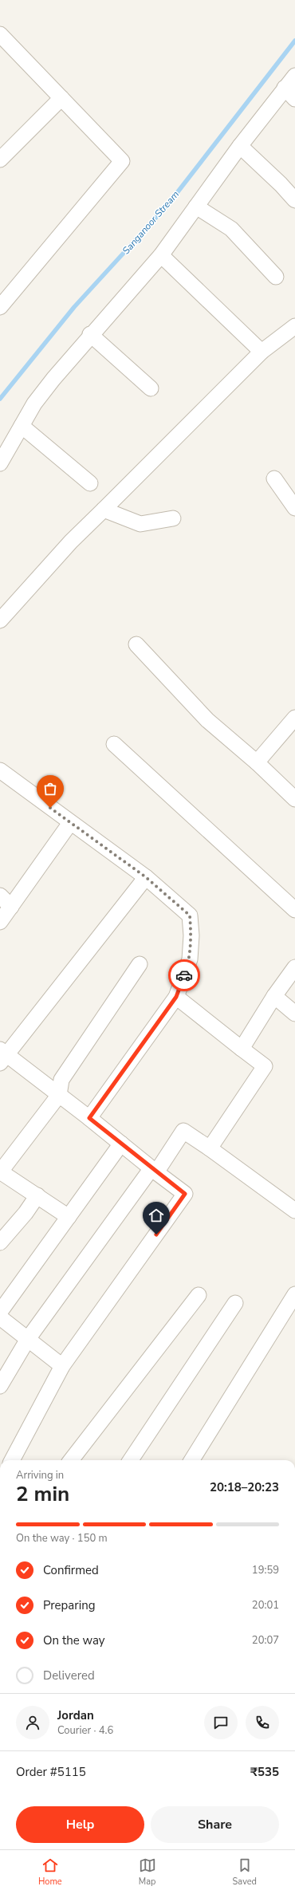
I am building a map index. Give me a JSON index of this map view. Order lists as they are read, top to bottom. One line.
{"water":["Sanganoor Stream"],"page":{"heading":["2 min","Arriving in","20:18–20:23"],"panel":["Jordan","Courier · 4.6","Order #5115","₹535"],"bar":"On the way · 150 m","list":[["Confirmed","19:59"],["Preparing","20:01"],["On the way","20:07"],"Delivered"],"buttons":["Help","Share"],"tabs":["Home","Map","Saved"]}}
